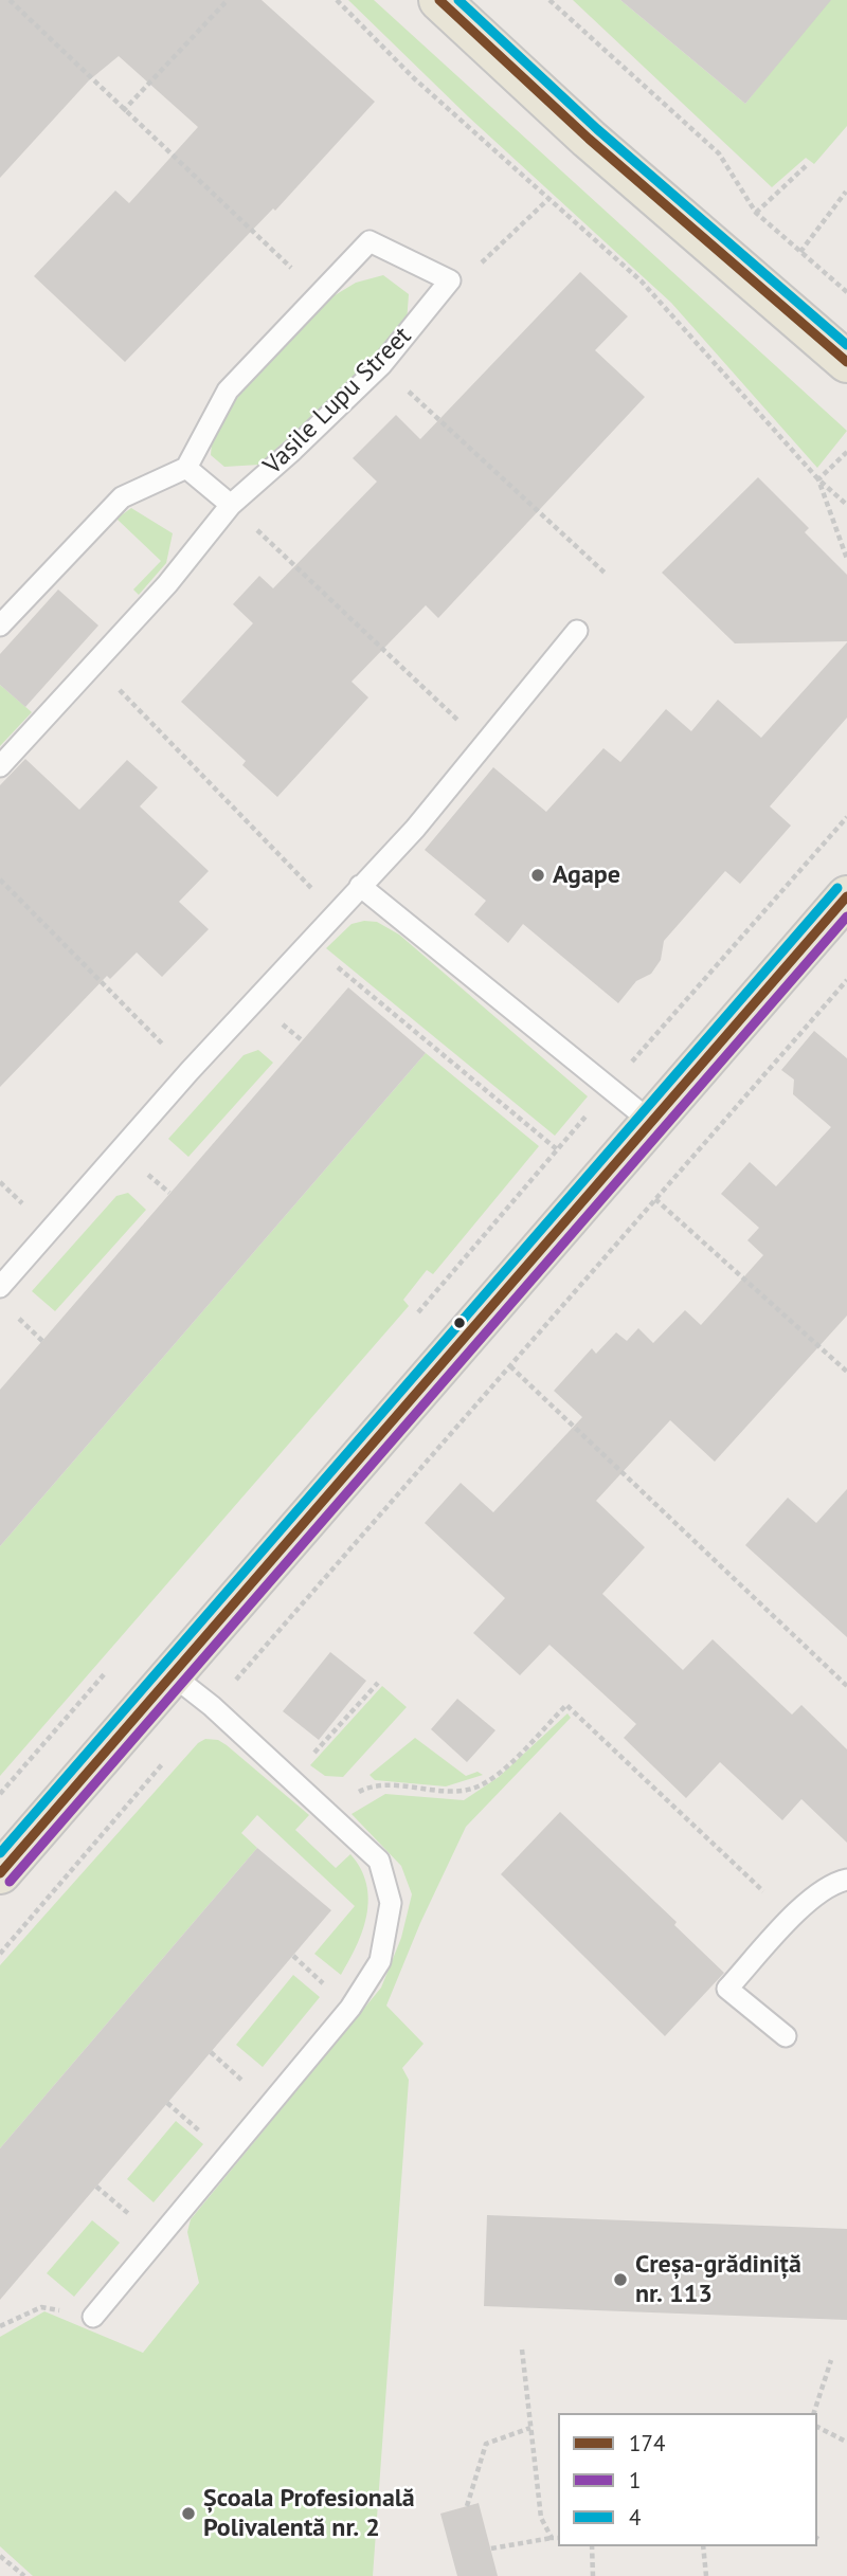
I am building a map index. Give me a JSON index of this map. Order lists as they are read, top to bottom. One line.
{"streets":{"lane":["Vasile Lupu Street"]},"places":["Agape","Creșa-grădiniță nr. 113","Școala Profesională Polivalentă nr. 2"],"lines":["transit line 174","transit line 4","transit line 1"],"legend":["174","1","4"]}
